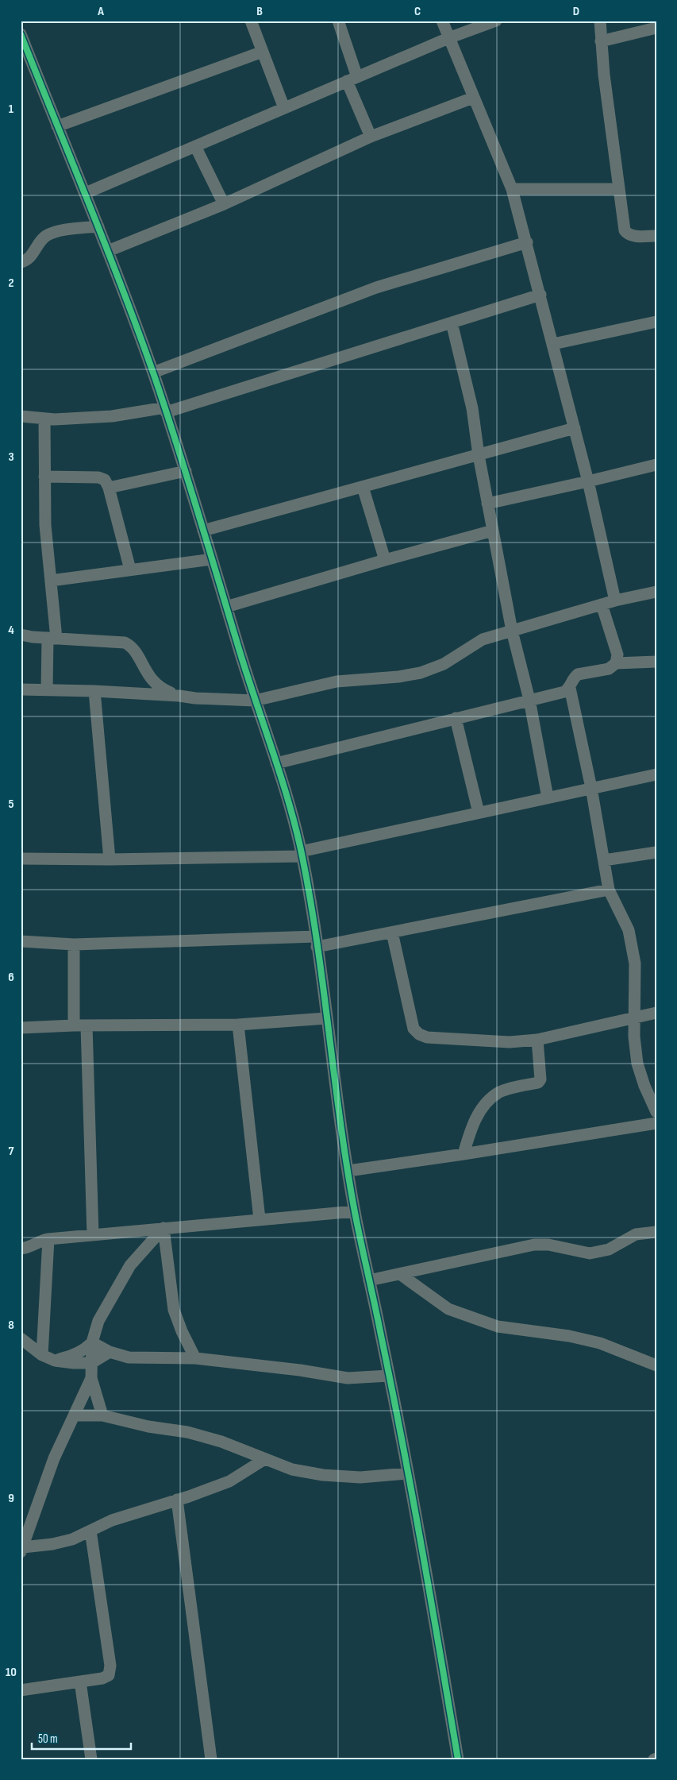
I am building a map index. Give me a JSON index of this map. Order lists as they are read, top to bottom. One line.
{"scale_bar":"50 m","grid":{"columns":["A","B","C","D"],"rows":["1","2","3","4","5","6","7","8","9","10"]}}
